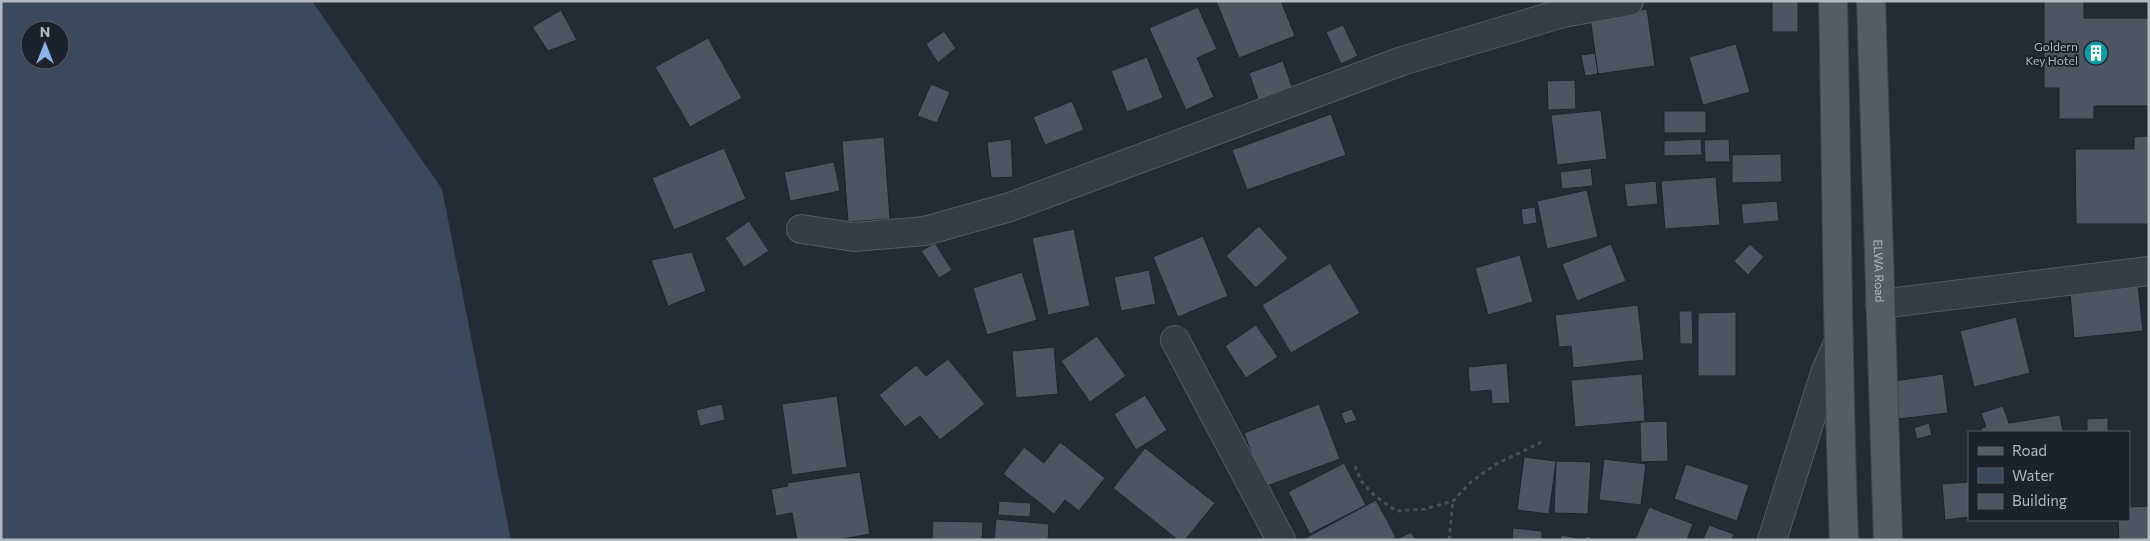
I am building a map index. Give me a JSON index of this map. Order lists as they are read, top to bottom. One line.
{"streets":{"main road":["ELWA Road"]},"places":{"building":["Goldern Key Hotel"]},"legend":["Road","Water","Building"],"north":"top"}
